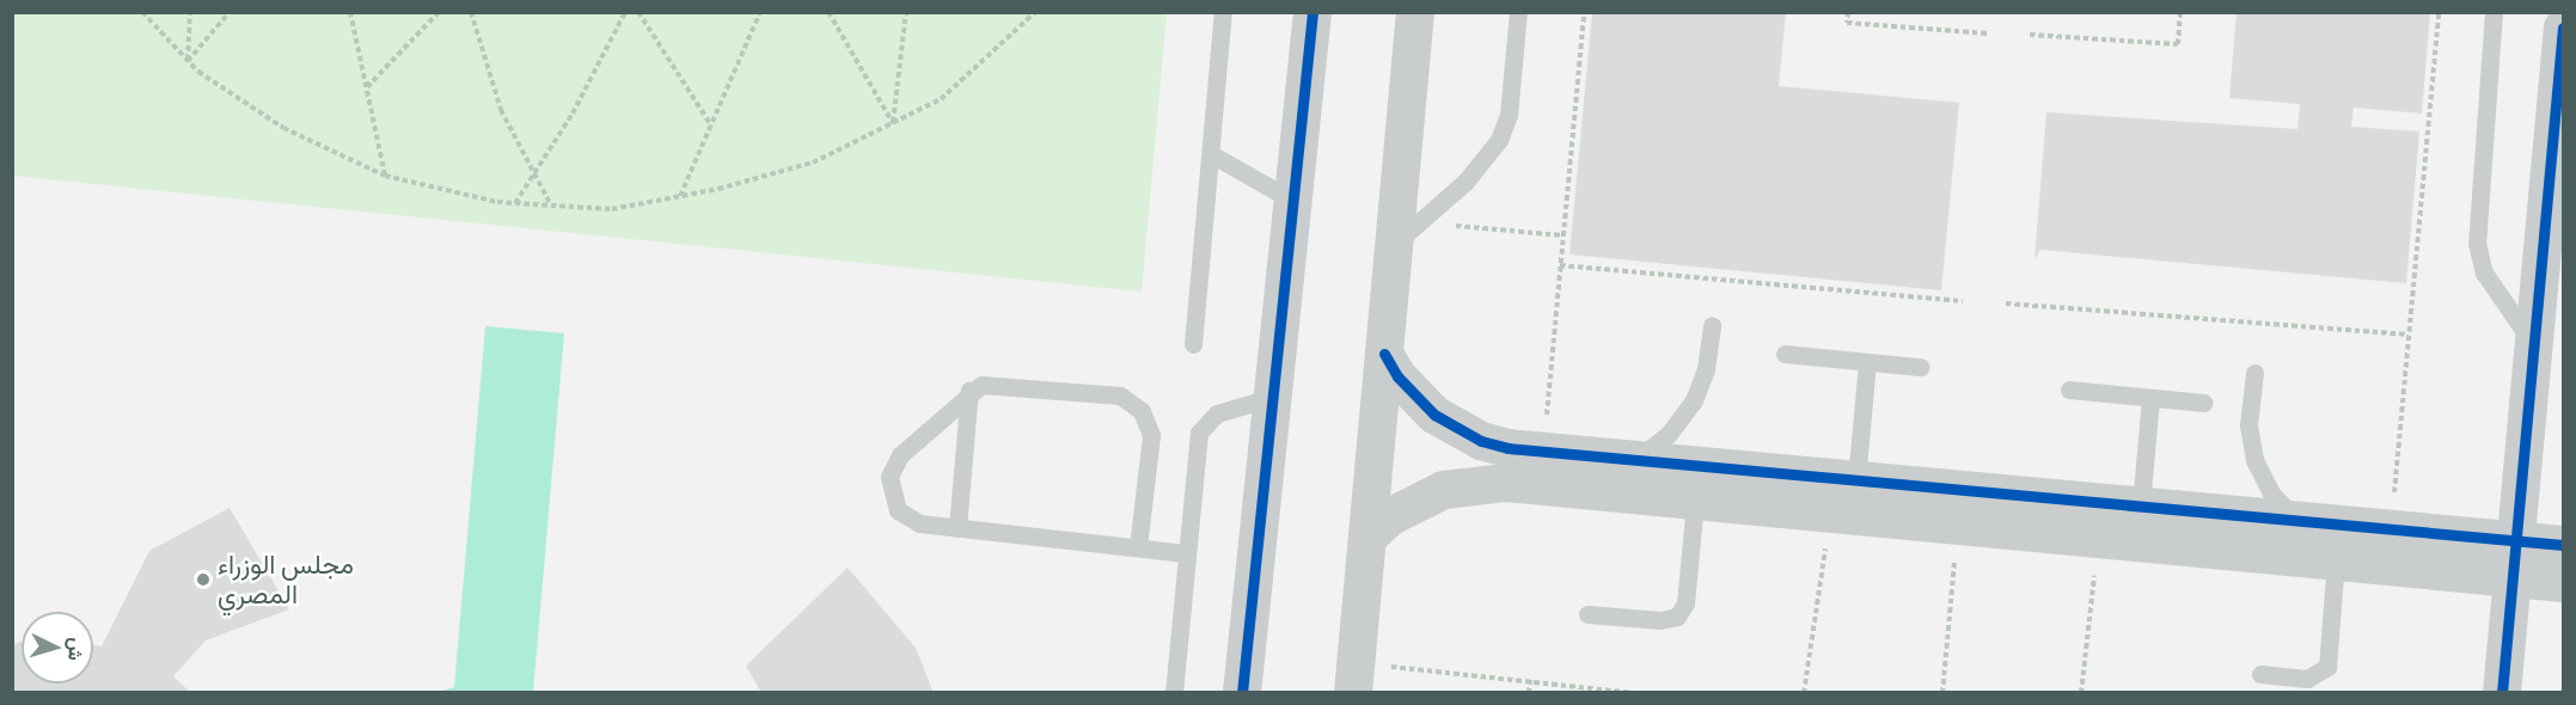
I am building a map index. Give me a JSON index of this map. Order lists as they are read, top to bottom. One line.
{"places":["مجلس الوزراء المصري"],"north":"right"}
